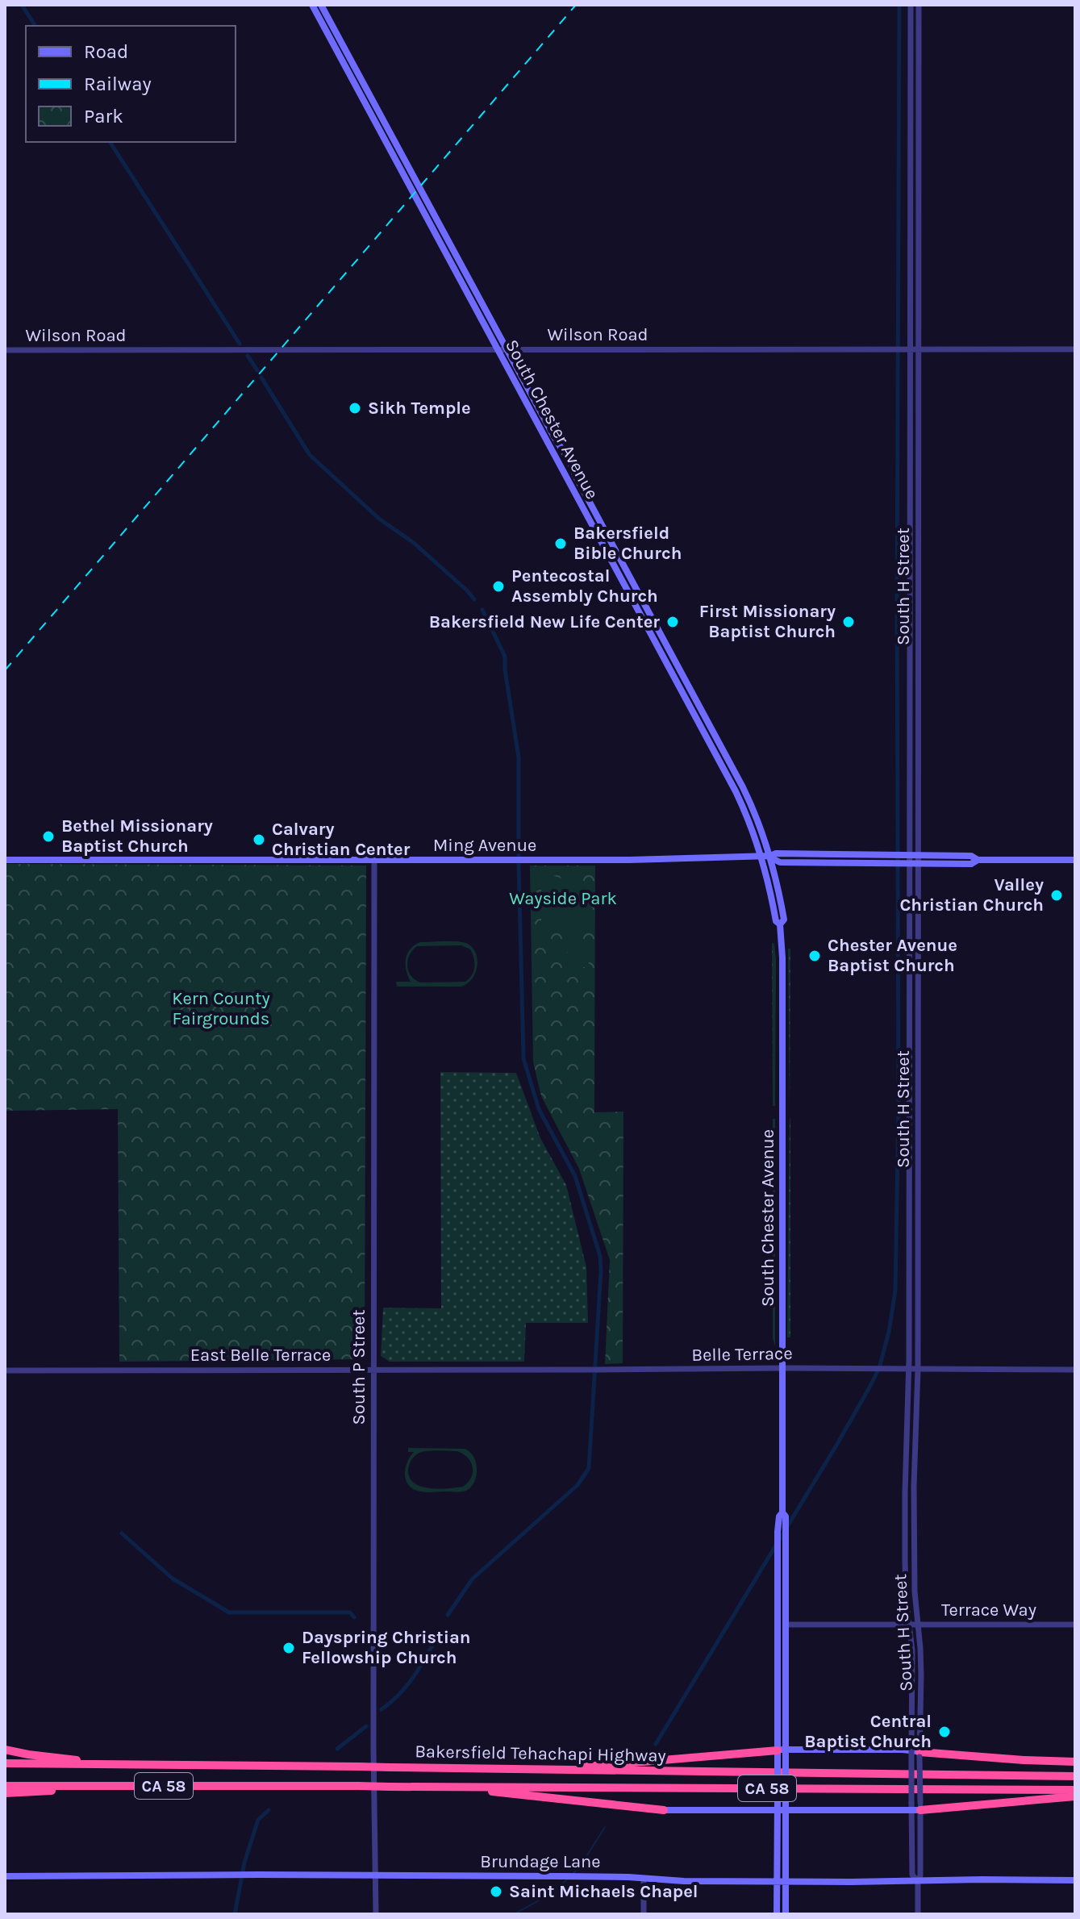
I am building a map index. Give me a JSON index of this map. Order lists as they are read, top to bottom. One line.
{"streets":{"highway":["Bakersfield Tehachapi Highway","CA 58"],"main road":["South Chester Avenue","Ming Avenue","Brundage Lane"],"street":["Wilson Road","South H Street","Belle Terrace","East Belle Terrace","South P Street","Terrace Way"]},"crossings":[["Wilson Road","South Chester Avenue"],["Wilson Road","South H Street"],["South Chester Avenue","Ming Avenue"],["South Chester Avenue","Belle Terrace"],["South Chester Avenue","Terrace Way"],["South Chester Avenue","Brundage Lane"],["South H Street","Ming Avenue"],["South H Street","Belle Terrace"],["South H Street","Terrace Way"],["South H Street","Brundage Lane"],["Ming Avenue","South P Street"],["Belle Terrace","East Belle Terrace"],["East Belle Terrace","South P Street"],["South P Street","Brundage Lane"]],"parks":["Wayside Park","Kern County Fairgrounds"],"places":["Sikh Temple","Bakersfield Bible Church","Pentecostal Assembly Church","Bakersfield New Life Center","First Missionary Baptist Church","Bethel Missionary Baptist Church","Calvary Christian Center","Valley Christian Church","Chester Avenue Baptist Church","Dayspring Christian Fellowship Church","Central Baptist Church","Saint Michaels Chapel"],"legend":["Road","Railway","Park"]}
